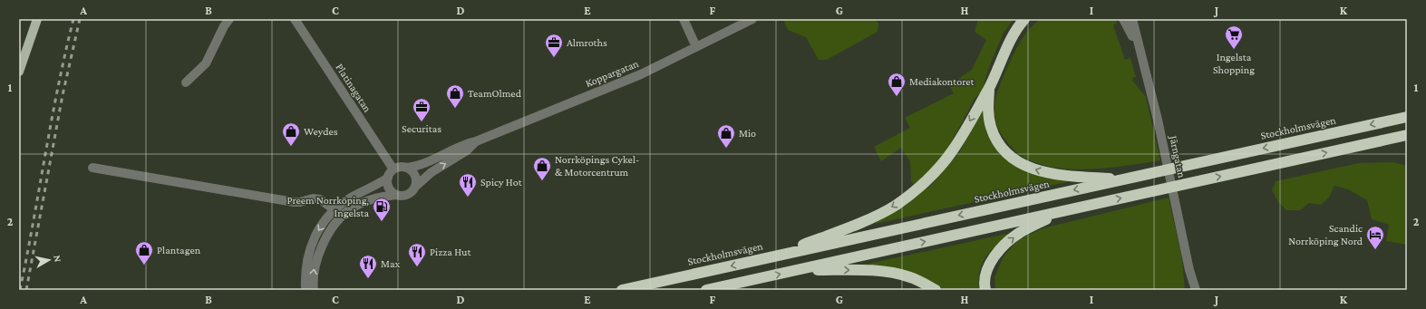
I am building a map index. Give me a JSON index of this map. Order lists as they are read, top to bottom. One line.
{"streets":{"highway":["Stockholmsvägen"],"street":["Koppargatan","Platinagatan","Järngatan"]},"crossings":[["Koppargatan","Platinagatan"]],"places":{"supermarket":["Ingelsta Shopping"],"office":["Almroths","Securitas"],"shop":["Mediakontoret","TeamOlmed","Weydes","Mio","Norrköpings Cykel- & Motorcentrum","Plantagen"],"restaurant":["Spicy Hot","Pizza Hut","Max"],"fuel station":["Preem Norrköping, Ingelsta"],"hotel":["Scandic Norrköping Nord"]},"north":"right","grid":{"columns":["A","B","C","D","E","F","G","H","I","J","K"],"rows":["1","2"]}}
